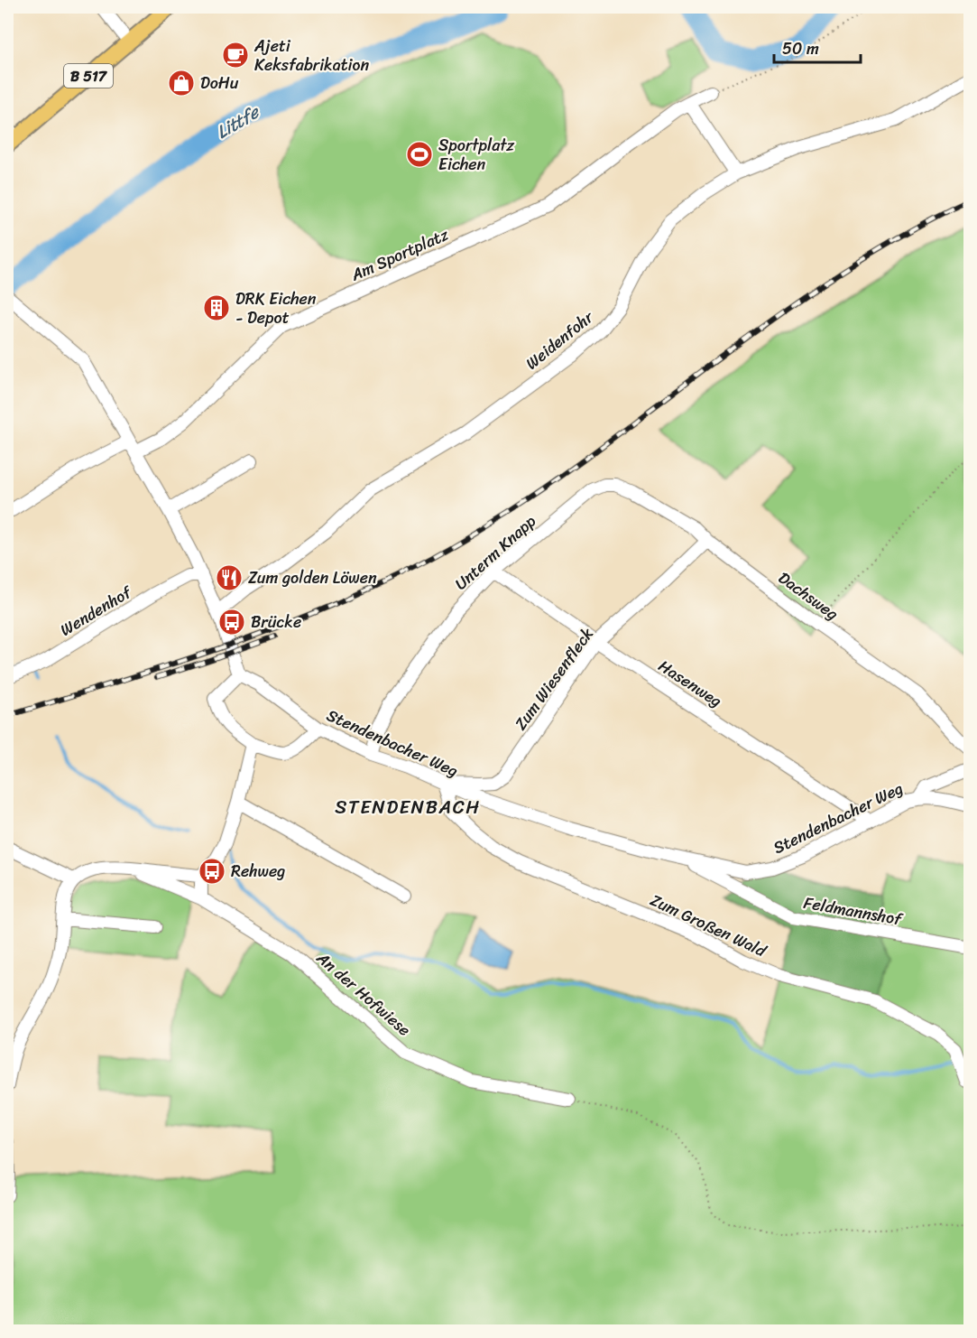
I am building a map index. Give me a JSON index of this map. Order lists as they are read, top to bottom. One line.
{"streets":{"main road":["B 517"],"street":["Am Sportplatz","Weidenfohr","Unterm Knapp","Dachsweg","Wendenhof","Zum Wiesenfleck","Hasenweg","Stendenbacher Weg","Feldmannshof","Zum Großen Wald","An der Hofwiese"]},"crossings":[["Unterm Knapp","Dachsweg"],["Unterm Knapp","Hasenweg"],["Unterm Knapp","Stendenbacher Weg"],["Dachsweg","Zum Wiesenfleck"],["Zum Wiesenfleck","Hasenweg"],["Zum Wiesenfleck","Stendenbacher Weg"],["Zum Wiesenfleck","Zum Großen Wald"],["Hasenweg","Stendenbacher Weg"],["Stendenbacher Weg","Feldmannshof"],["Stendenbacher Weg","Zum Großen Wald"]],"districts":["STENDENBACH"],"water":["Littfe"],"places":{"cafe":["Ajeti Keksfabrikation"],"shop":["DoHu"],"sports":["Sportplatz Eichen"],"building":["DRK Eichen - Depot"],"restaurant":["Zum golden Löwen"],"bus stop":["Brücke","Rehweg"]},"scale_bar":"50 m"}
